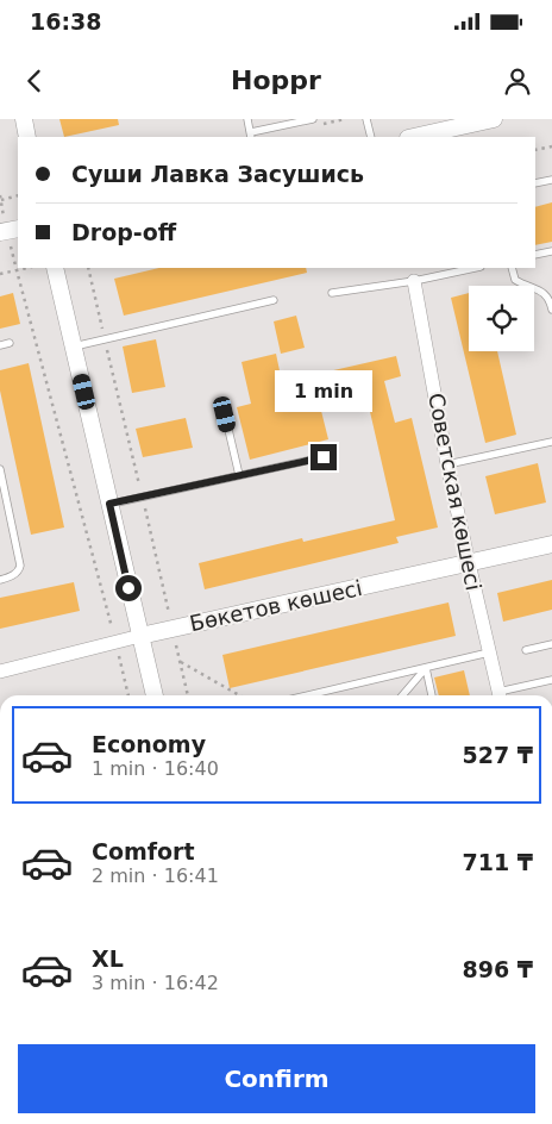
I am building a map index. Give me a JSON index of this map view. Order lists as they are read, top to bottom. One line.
{"streets":{"street":["Советская көшесі","Бөкетов көшесі"]},"crossings":[["Советская көшесі","Бөкетов көшесі"]],"page":{"status":"16:38","header":"Hoppr","banner":["Суши Лавка Засушись","Drop-off"],"bubble":"1 min","list":[{"name":"Economy","note":"1 min · 16:40","value":"527 ₸"},{"name":"Comfort","note":"2 min · 16:41","value":"711 ₸"},{"name":"XL","note":"3 min · 16:42","value":"896 ₸"}],"buttons":"Confirm"}}
